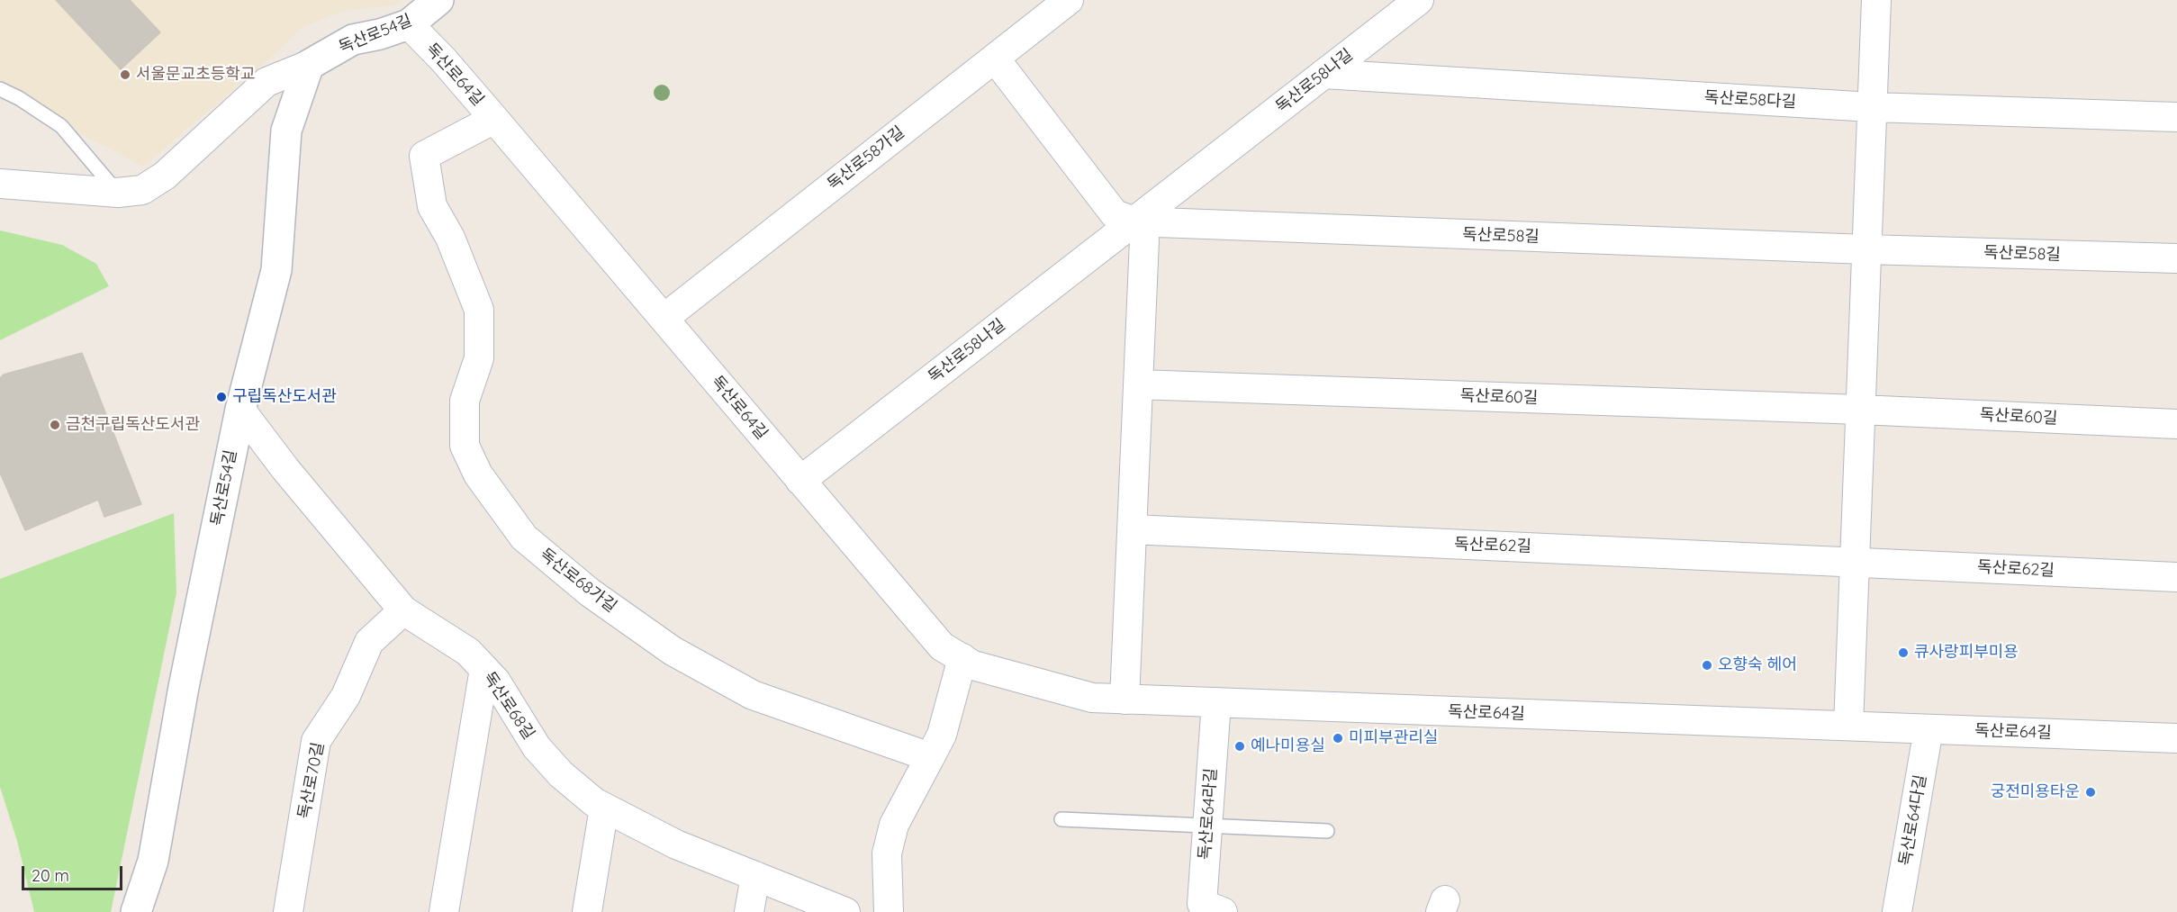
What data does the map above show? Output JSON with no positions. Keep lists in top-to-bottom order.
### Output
{
  "streets": {
    "street": [
      "독산로54길",
      "독산로64길",
      "독산로58나길",
      "독산로58다길",
      "독산로58가길",
      "독산로58길",
      "독산로60길",
      "독산로62길",
      "독산로68가길",
      "독산로68길",
      "독산로70길",
      "독산로64라길",
      "독산로64다길"
    ]
  },
  "crossings": [
    ["독산로54길", "독산로64길"],
    ["독산로54길", "독산로68길"],
    ["독산로64길", "독산로58나길"],
    ["독산로64길", "독산로58가길"],
    ["독산로64길", "독산로68가길"],
    ["독산로64길", "독산로64라길"],
    ["독산로64길", "독산로64다길"],
    ["독산로58나길", "독산로58다길"],
    ["독산로58나길", "독산로58길"],
    ["독산로68길", "독산로70길"]
  ],
  "places": [
    "서울문교초등학교",
    "구립독산도서관",
    "금천구립독산도서관",
    "큐사랑피부미용",
    "오향숙 헤어",
    "미피부관리실",
    "예나미용실",
    "궁전미용타운"
  ],
  "scale_bar": "20 m"
}
